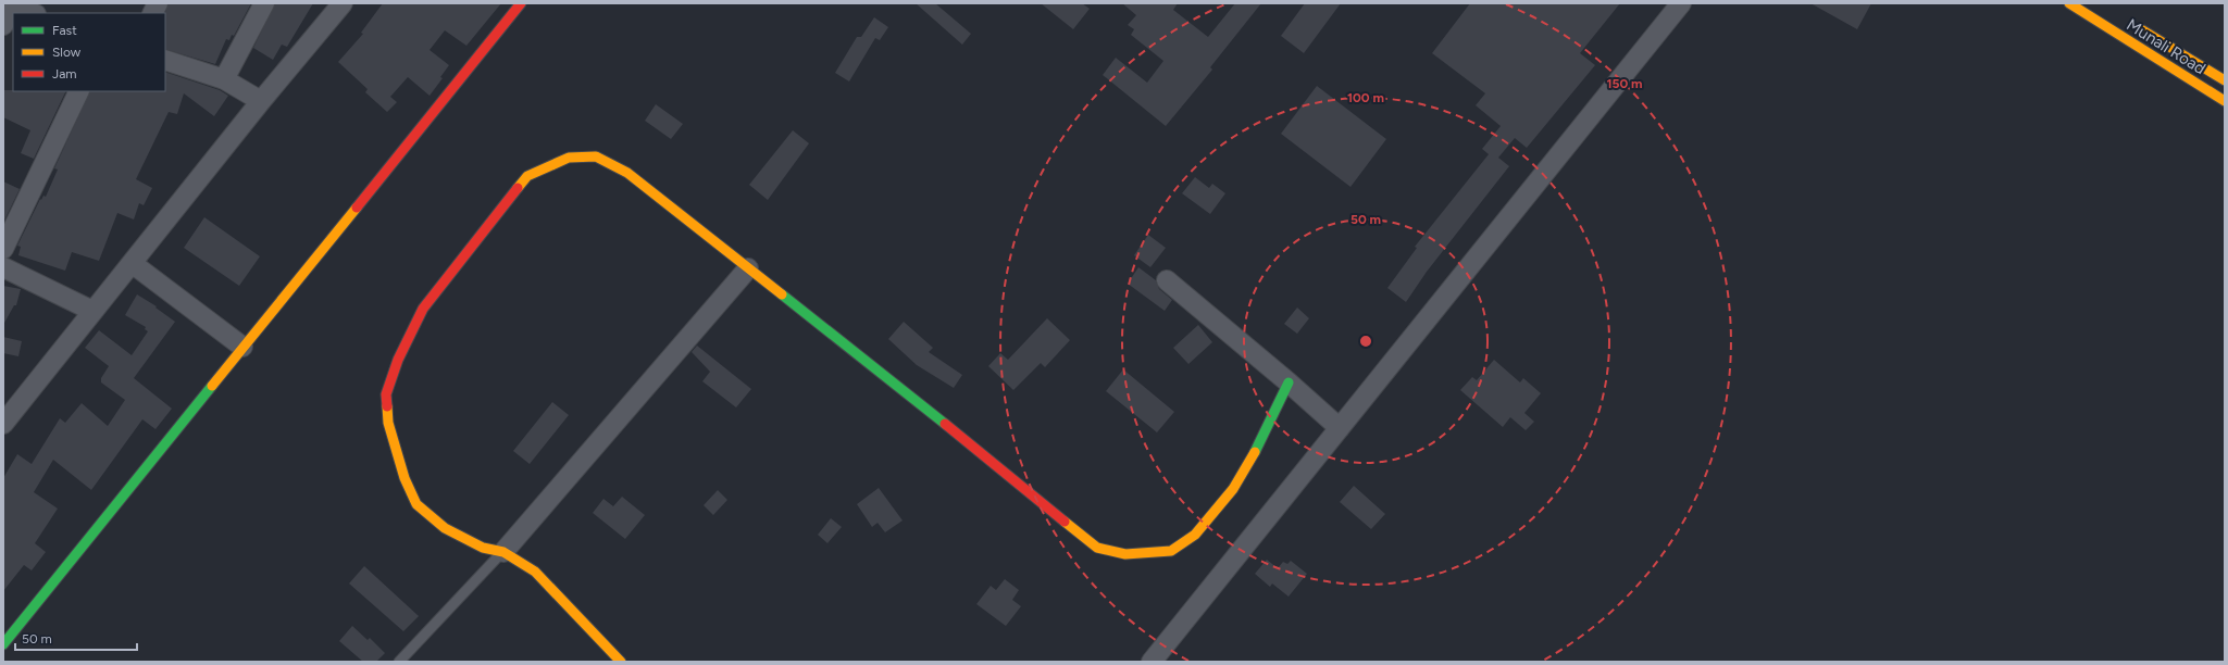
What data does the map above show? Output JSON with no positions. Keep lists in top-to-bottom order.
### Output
{
  "streets": {
    "street": ["Munali Road"]
  },
  "legend": ["Fast", "Slow", "Jam"],
  "scale_bar": "50 m",
  "rings": ["150 m", "100 m", "50 m"]
}
